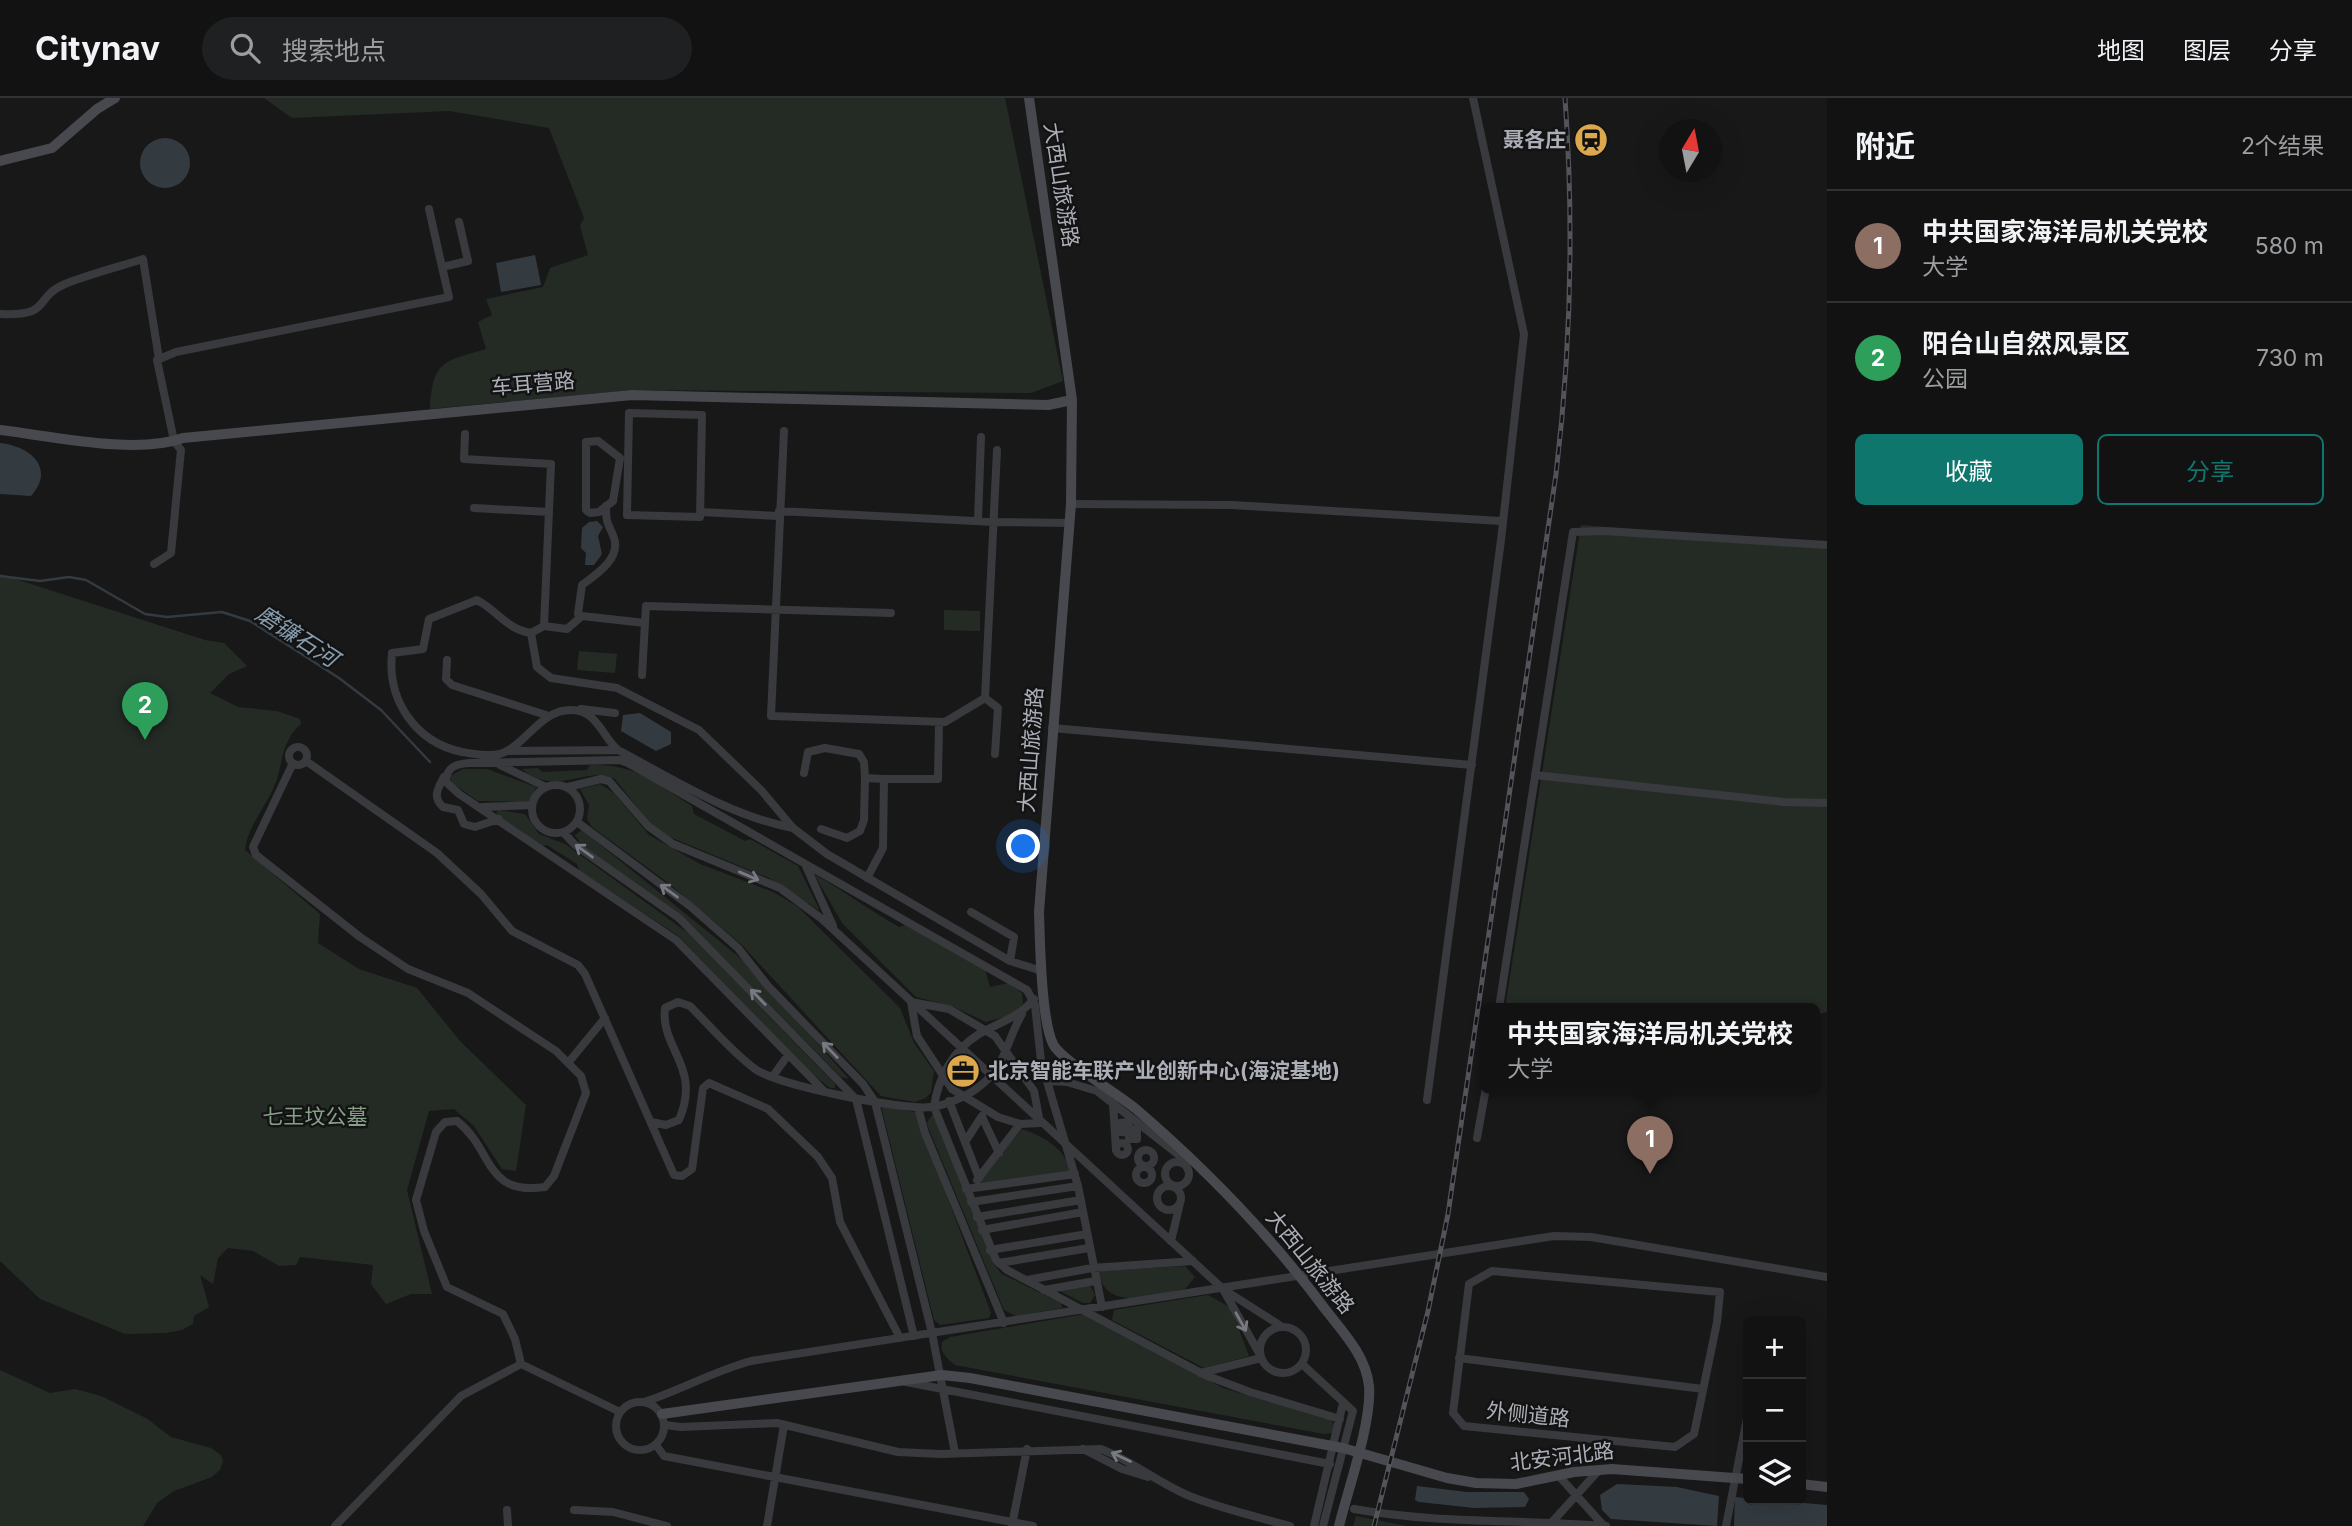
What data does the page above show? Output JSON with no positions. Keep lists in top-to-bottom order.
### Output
{
  "streets": {
    "street": [
      "大西山旅游路",
      "车耳营路",
      "外侧道路",
      "北安河北路"
    ]
  },
  "crossings": [
    ["大西山旅游路", "车耳营路"],
    ["大西山旅游路", "北安河北路"]
  ],
  "water": ["磨镰石河"],
  "parks": ["七王坟公墓"],
  "places": {
    "station": ["聂各庄"],
    "office": ["北京智能车联产业创新中心(海淀基地)"]
  },
  "north": "top",
  "page": {
    "header": "Citynav",
    "search": "搜索地点",
    "nav": ["地图", "图层", "分享"],
    "heading": ["附近", "2个结果"],
    "list": [
      {
        "mark": "1",
        "name": "中共国家海洋局机关党校",
        "note": "大学",
        "value": "580 m"
      },
      {
        "mark": "2",
        "name": "阳台山自然风景区",
        "note": "公园",
        "value": "730 m"
      }
    ],
    "buttons": ["收藏", "分享"],
    "pins": ["2", "1"],
    "popup": ["中共国家海洋局机关党校", "大学"],
    "map_buttons": ["+", "−"]
  }
}
